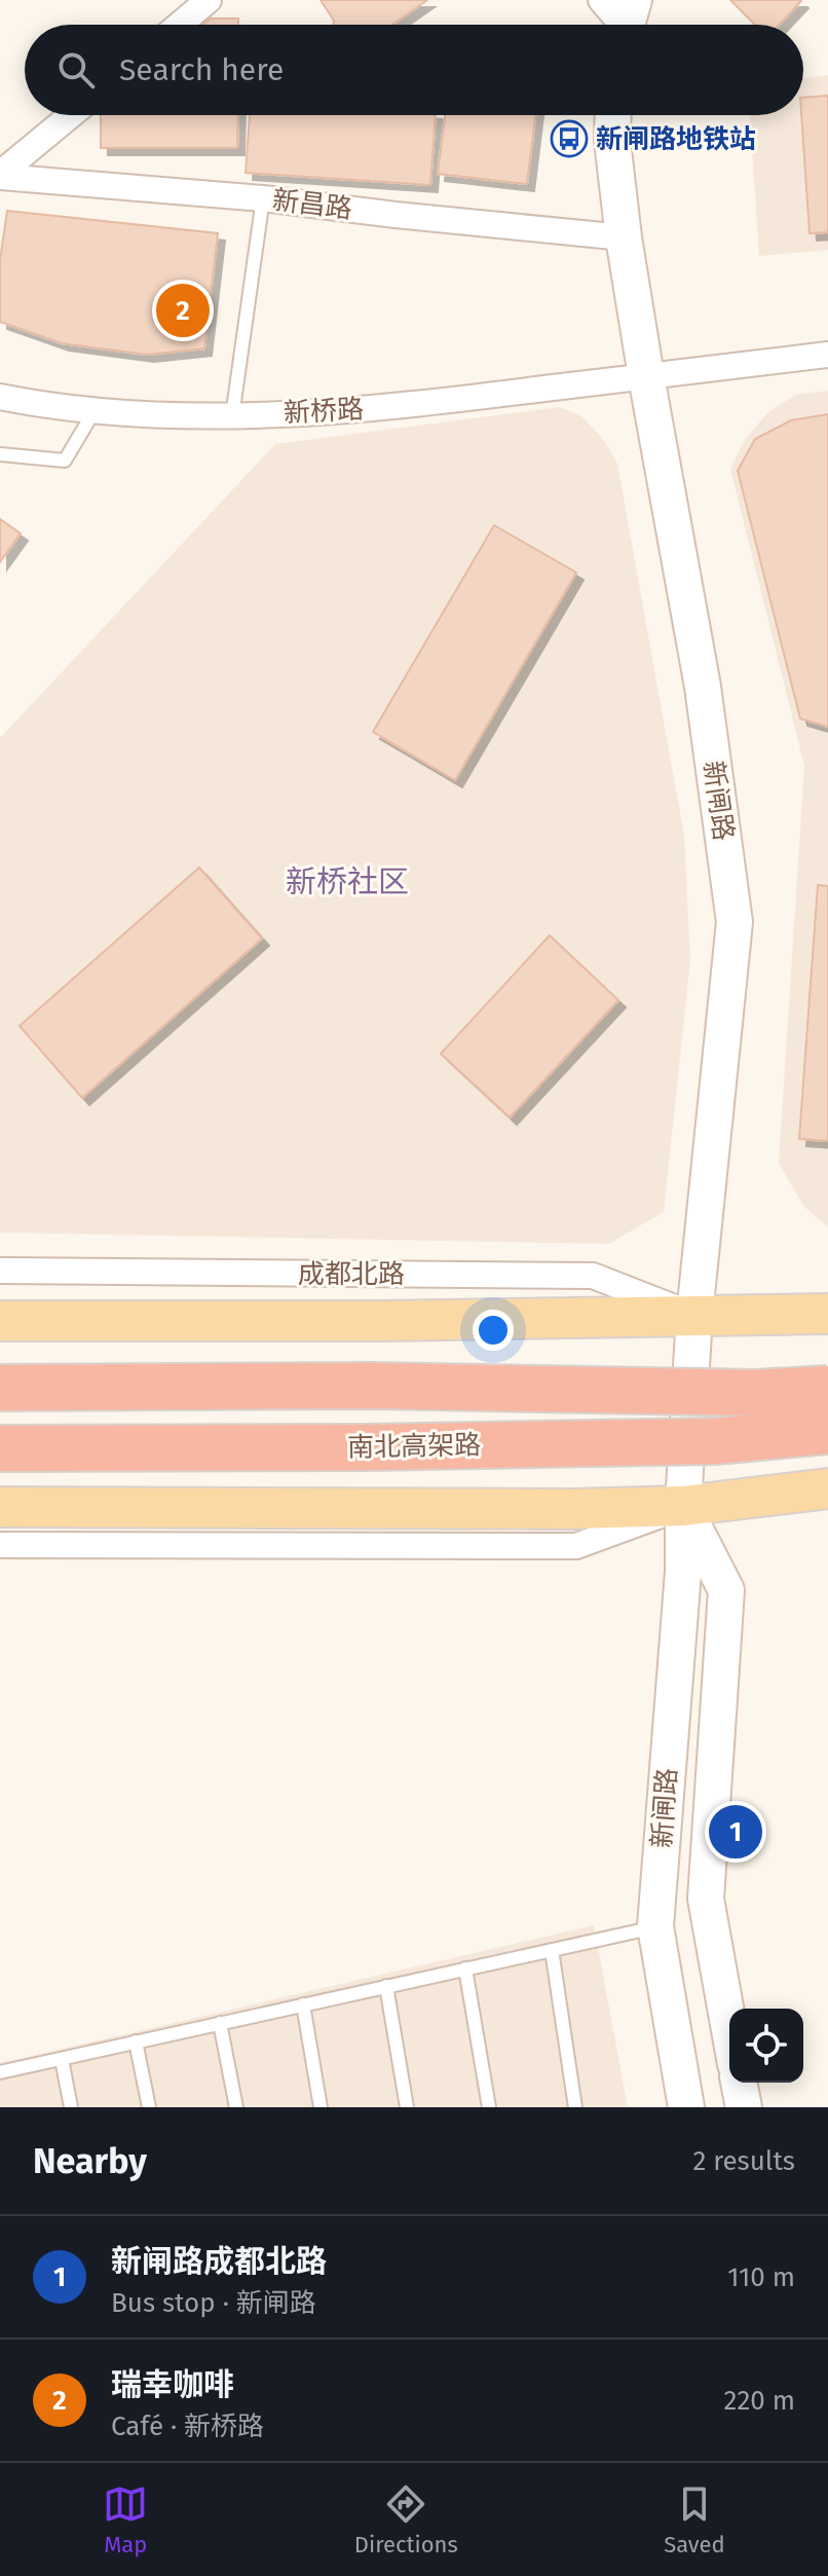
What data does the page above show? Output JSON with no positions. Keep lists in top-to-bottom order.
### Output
{
  "streets": {
    "highway": ["南北高架路"],
    "main road": ["新闸路", "成都北路"],
    "street": ["新昌路", "新桥路"]
  },
  "crossings": [
    ["新昌路", "新闸路"],
    ["新桥路", "新闸路"],
    ["新闸路", "成都北路"]
  ],
  "districts": ["新桥社区"],
  "places": {
    "bus stop": ["新闸路地铁站"]
  },
  "page": {
    "search": "Search here",
    "pins": ["2", "1"],
    "heading": ["Nearby", "2 results"],
    "list": [
      {
        "mark": "1",
        "name": "新闸路成都北路",
        "note": "Bus stop · 新闸路",
        "value": "110 m"
      },
      {
        "mark": "2",
        "name": "瑞幸咖啡",
        "note": "Café · 新桥路",
        "value": "220 m"
      }
    ],
    "nav": ["Map", "Directions", "Saved"]
  }
}
